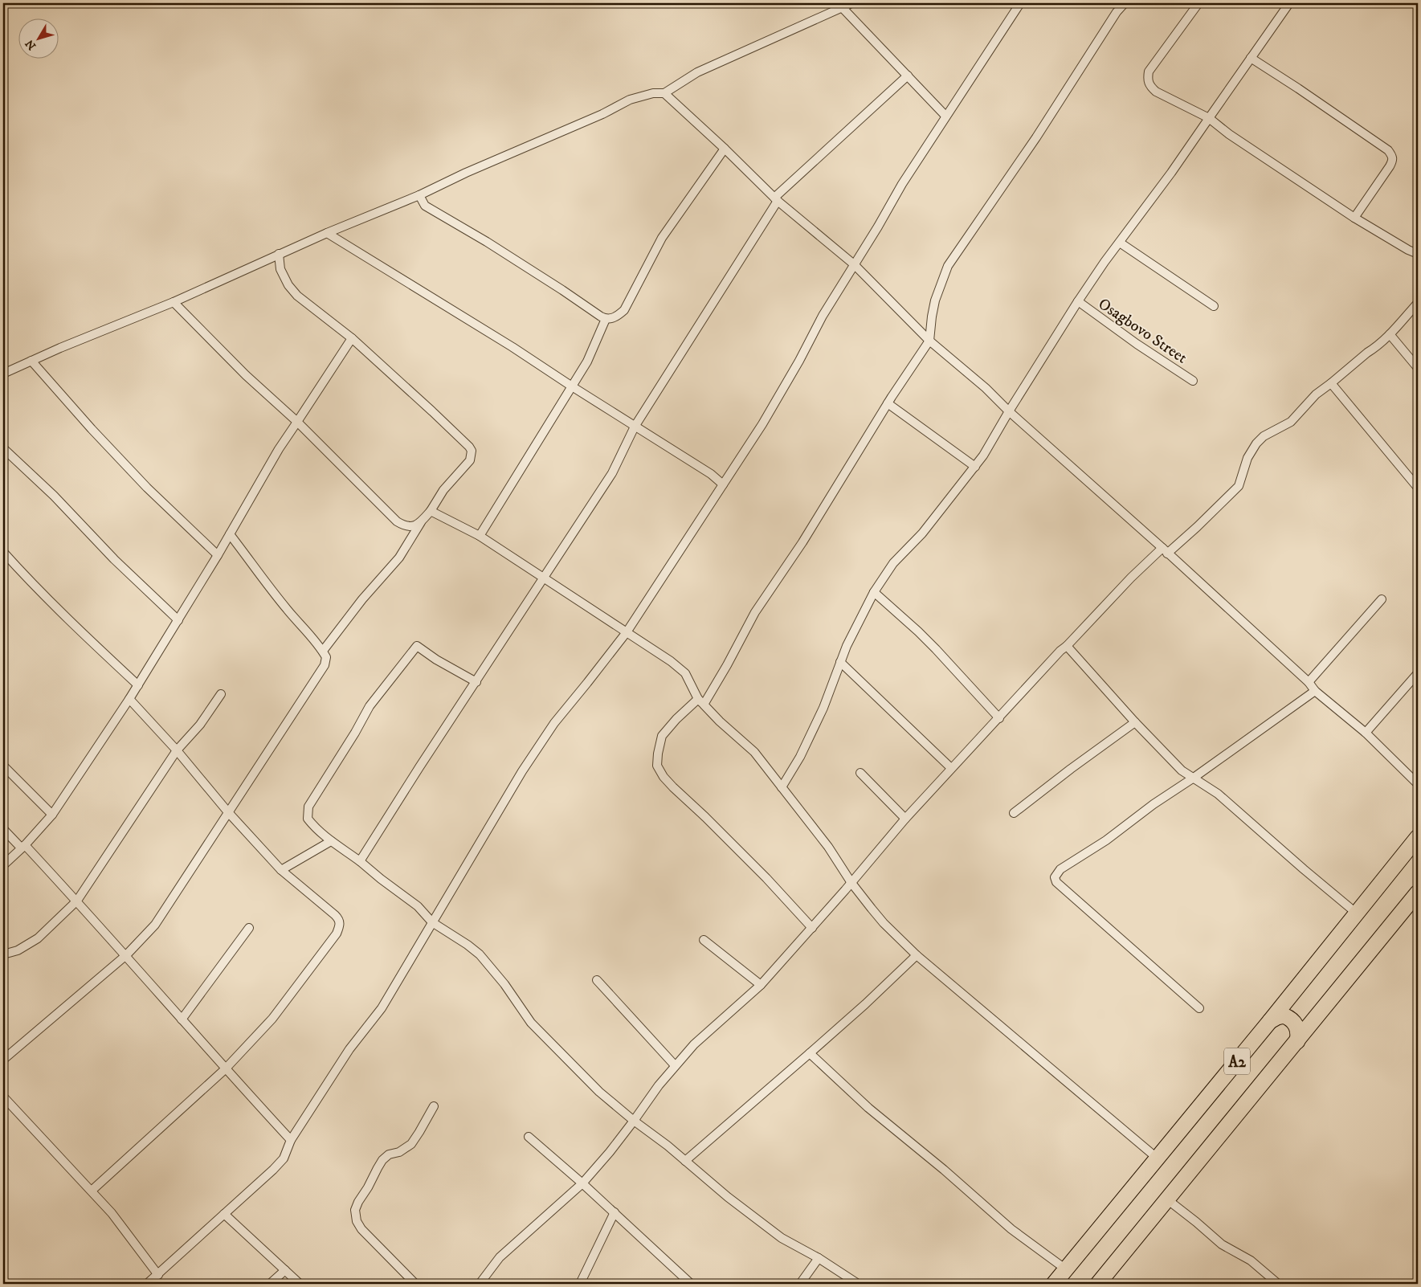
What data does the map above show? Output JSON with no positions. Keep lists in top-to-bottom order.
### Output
{
  "streets": {
    "highway": ["A2"],
    "street": ["Osagbovo Street"]
  },
  "north": "bottom left"
}
